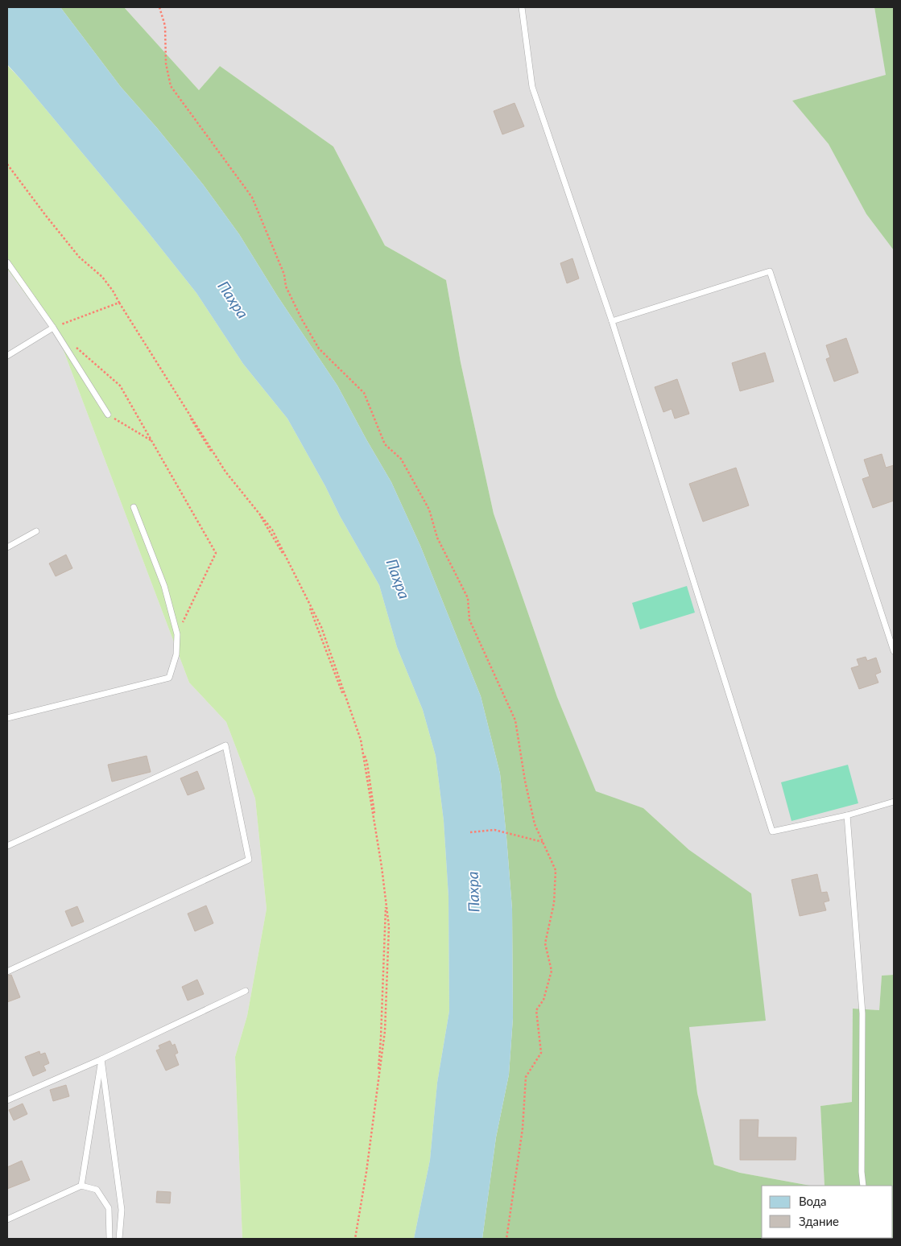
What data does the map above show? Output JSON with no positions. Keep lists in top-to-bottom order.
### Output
{
  "water": ["Пахра"],
  "legend": ["Вода", "Здание"]
}
